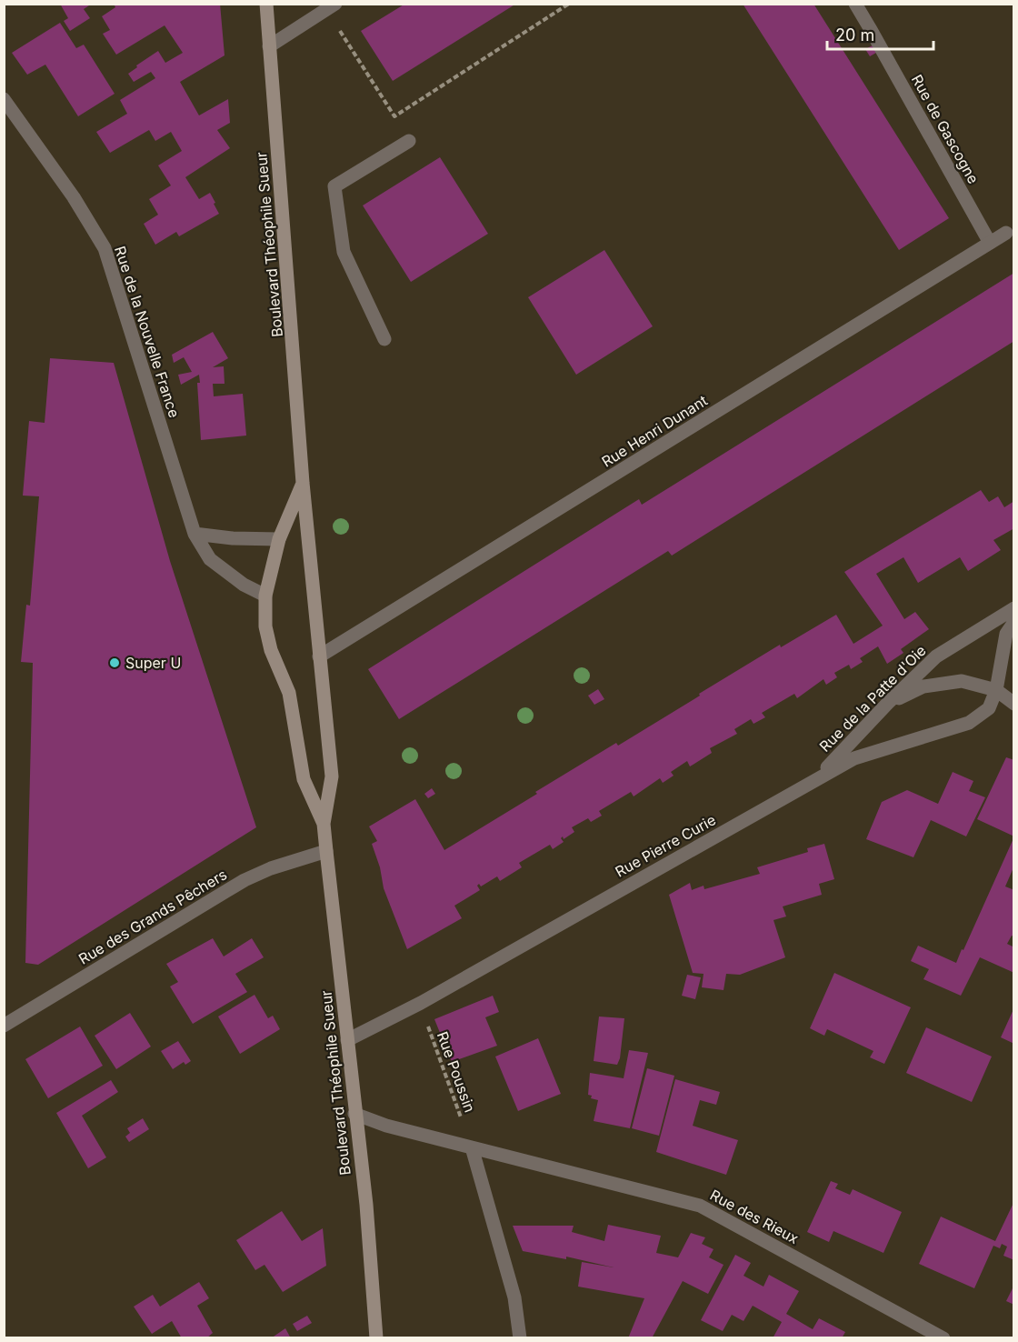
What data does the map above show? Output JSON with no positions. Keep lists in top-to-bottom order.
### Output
{
  "streets": {
    "main road": ["Boulevard Théophile Sueur"],
    "street": [
      "Rue de Gascogne",
      "Rue de la Nouvelle France",
      "Rue Henri Dunant",
      "Rue de la Patte d'Oie",
      "Rue Pierre Curie",
      "Rue des Grands Pêchers",
      "Rue des Rieux"
    ],
    "path": ["Rue Poussin"]
  },
  "crossings": [
    ["Rue de Gascogne", "Rue Henri Dunant"],
    ["Boulevard Théophile Sueur", "Rue de la Nouvelle France"],
    ["Boulevard Théophile Sueur", "Rue Henri Dunant"],
    ["Boulevard Théophile Sueur", "Rue Pierre Curie"],
    ["Boulevard Théophile Sueur", "Rue des Grands Pêchers"],
    ["Boulevard Théophile Sueur", "Rue des Rieux"],
    ["Rue de la Patte d'Oie", "Rue Pierre Curie"],
    ["Rue Pierre Curie", "Rue Poussin"],
    ["Rue Poussin", "Rue des Rieux"]
  ],
  "places": ["Super U"],
  "scale_bar": "20 m"
}
